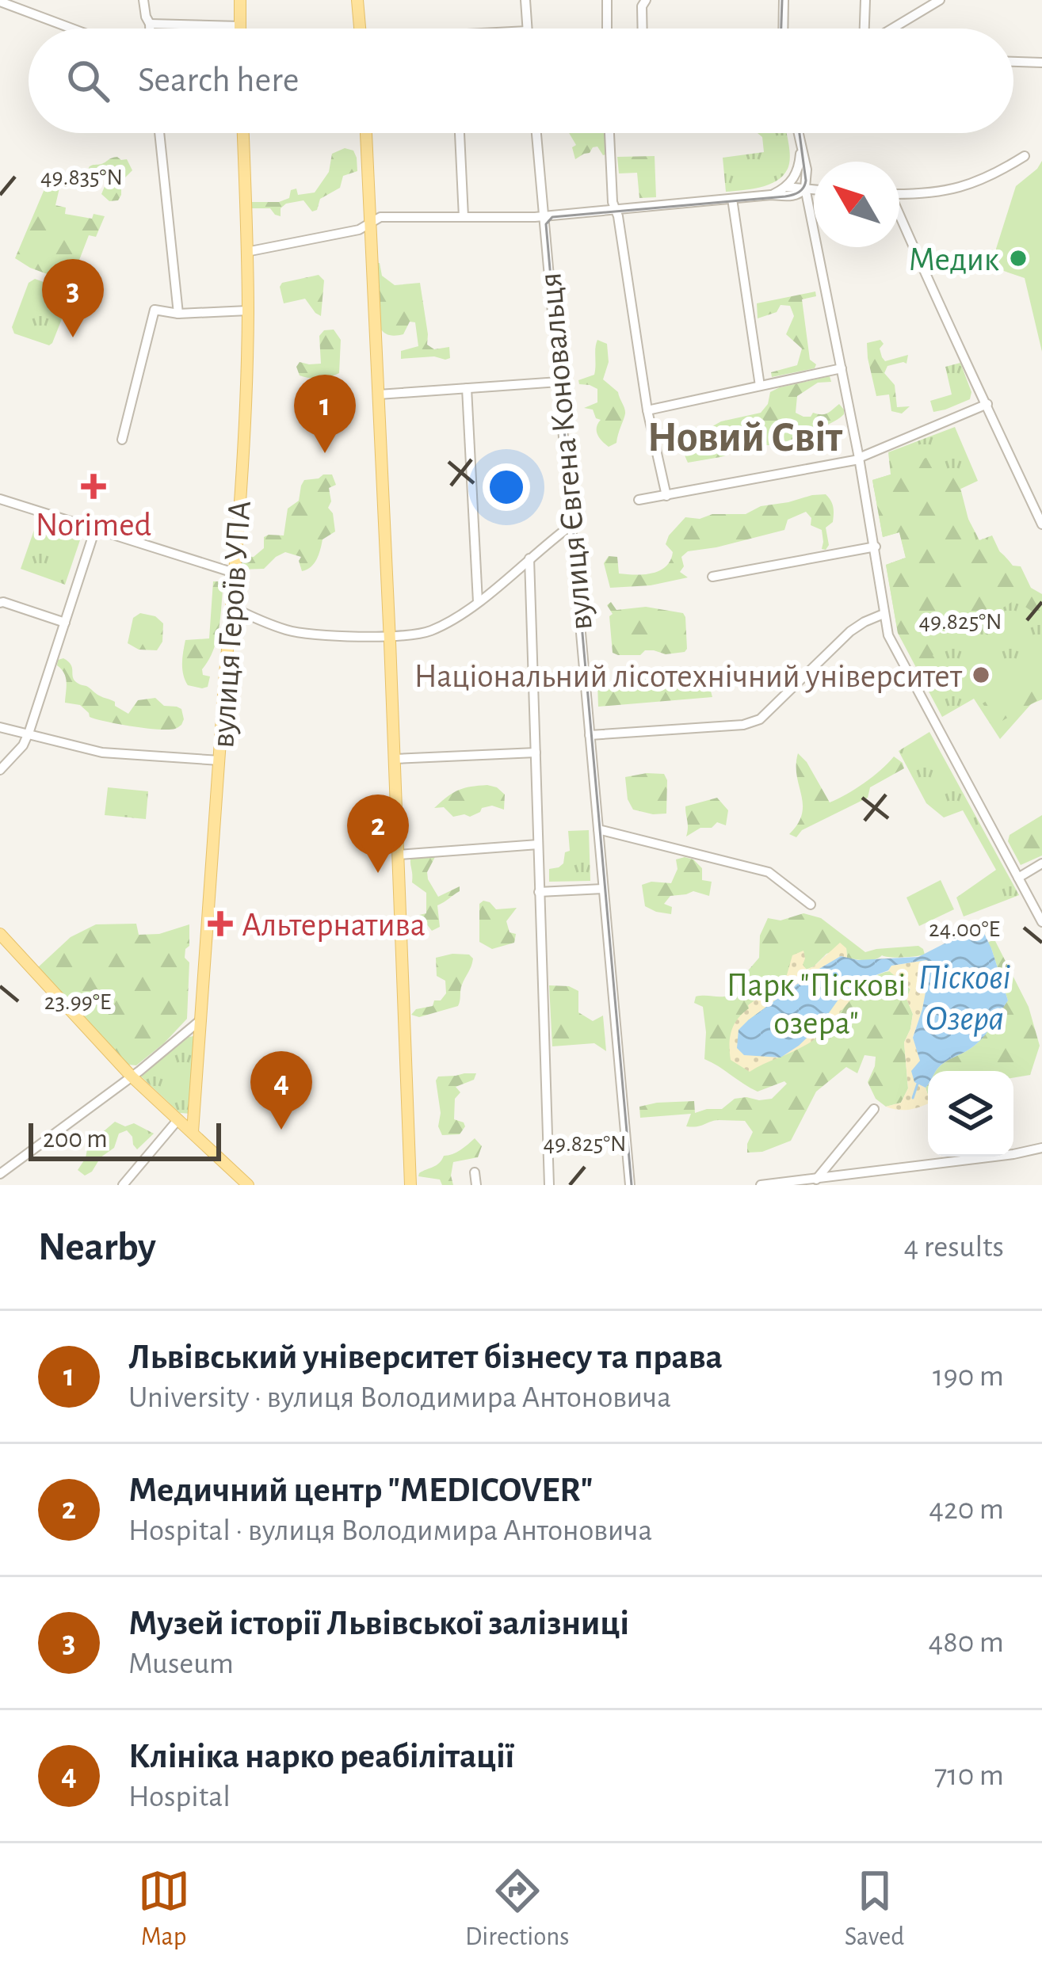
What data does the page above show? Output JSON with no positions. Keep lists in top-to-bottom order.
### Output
{
  "streets": {
    "main road": ["вулиця Героїв УПА"],
    "street": ["вулиця Євгена Коновальця"]
  },
  "districts": ["Новий Світ"],
  "water": ["Піскові Озера"],
  "parks": ["Парк \"Піскові озера\""],
  "places": {
    "other": ["Медик", "Національний лісотехнічний університет"],
    "health": ["Norimed", "Альтернатива"]
  },
  "scale_bar": "200 m",
  "north": "top left",
  "page": {
    "search": "Search here",
    "pins": [
      "3",
      "1",
      "2",
      "4"
    ],
    "scale": "200 m",
    "heading": ["Nearby", "4 results"],
    "list": [
      {
        "mark": "1",
        "name": "Львівський університет бізнесу та права",
        "note": "University · вулиця Володимира Антоновича",
        "value": "190 m"
      },
      {
        "mark": "2",
        "name": "Медичний центр \"MEDICOVER\"",
        "note": "Hospital · вулиця Володимира Антоновича",
        "value": "420 m"
      },
      {
        "mark": "3",
        "name": "Музей історії Львівської залізниці",
        "note": "Museum",
        "value": "480 m"
      },
      {
        "mark": "4",
        "name": "Клініка нарко реабілітації",
        "note": "Hospital",
        "value": "710 m"
      }
    ],
    "nav": ["Map", "Directions", "Saved"]
  },
  "coordinates": [
    "49.835°N",
    "49.825°N",
    "24.00°E",
    "23.99°E"
  ]
}
